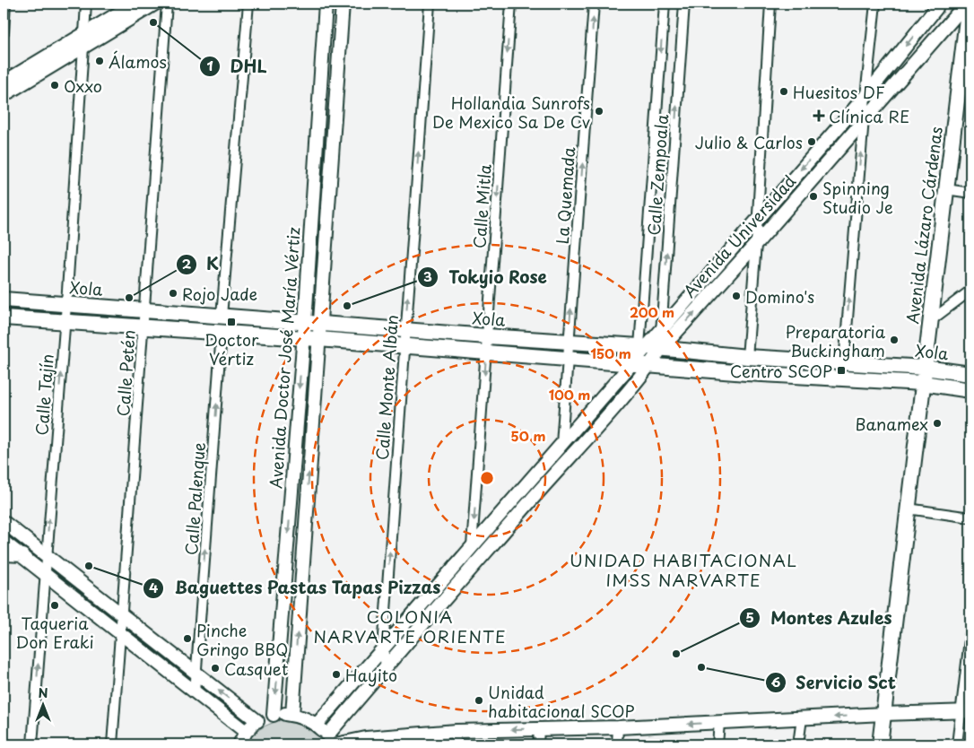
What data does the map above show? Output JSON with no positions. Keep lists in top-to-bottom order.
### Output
{
  "streets": {
    "main road": [
      "Avenida Lázaro Cárdenas",
      "Avenida Universidad",
      "Xola",
      "Avenida Doctor José María Vértiz"
    ],
    "street": [
      "Calle Zempoala",
      "La Quemada",
      "Calle Mitla",
      "Calle Petén",
      "Calle Monte Albán",
      "Calle Tajín",
      "Calle Palenque"
    ]
  },
  "crossings": [
    ["Calle Zempoala", "Avenida Universidad"],
    ["Calle Zempoala", "Xola"],
    ["La Quemada", "Avenida Universidad"],
    ["La Quemada", "Xola"],
    ["Calle Mitla", "Avenida Universidad"],
    ["Calle Mitla", "Xola"],
    ["Avenida Lázaro Cárdenas", "Avenida Universidad"],
    ["Avenida Lázaro Cárdenas", "Xola"],
    ["Avenida Universidad", "Xola"],
    ["Avenida Universidad", "Calle Monte Albán"],
    ["Xola", "Avenida Doctor José María Vértiz"],
    ["Xola", "Calle Petén"],
    ["Xola", "Calle Monte Albán"],
    ["Xola", "Calle Tajín"],
    ["Xola", "Calle Palenque"]
  ],
  "one_way": [
    "La Quemada",
    "Calle Mitla",
    "Calle Monte Albán",
    "Calle Tajín",
    "Calle Palenque"
  ],
  "districts": ["UNIDAD HABITACIONAL IMSS NARVARTE", "COLONIA NARVARTE ORIENTE"],
  "places": {
    "other": [
      "DHL",
      "Álamos",
      "Oxxo",
      "Huesitos DF",
      "Hollandia Sunrofs De Mexico Sa De Cv",
      "Julio & Carlos",
      "Spinning Studio Je",
      "Rojo Jade",
      "Domino's",
      "K",
      "Tokyio Rose",
      "Preparatoria Buckingham",
      "Banamex",
      "Baguettes Pastas Tapas Pizzas",
      "Taqueria Don Eraki",
      "Pinche Gringo BBQ",
      "Montes Azules",
      "Servicio Sct",
      "Casquet",
      "Hayito",
      "Unidad habitacional SCOP"
    ],
    "health": ["Clínica RE"],
    "transit": ["Doctor Vértiz", "Centro SCOP"]
  },
  "north": "top",
  "rings": [
    "200 m",
    "150 m",
    "100 m",
    "50 m"
  ]
}
